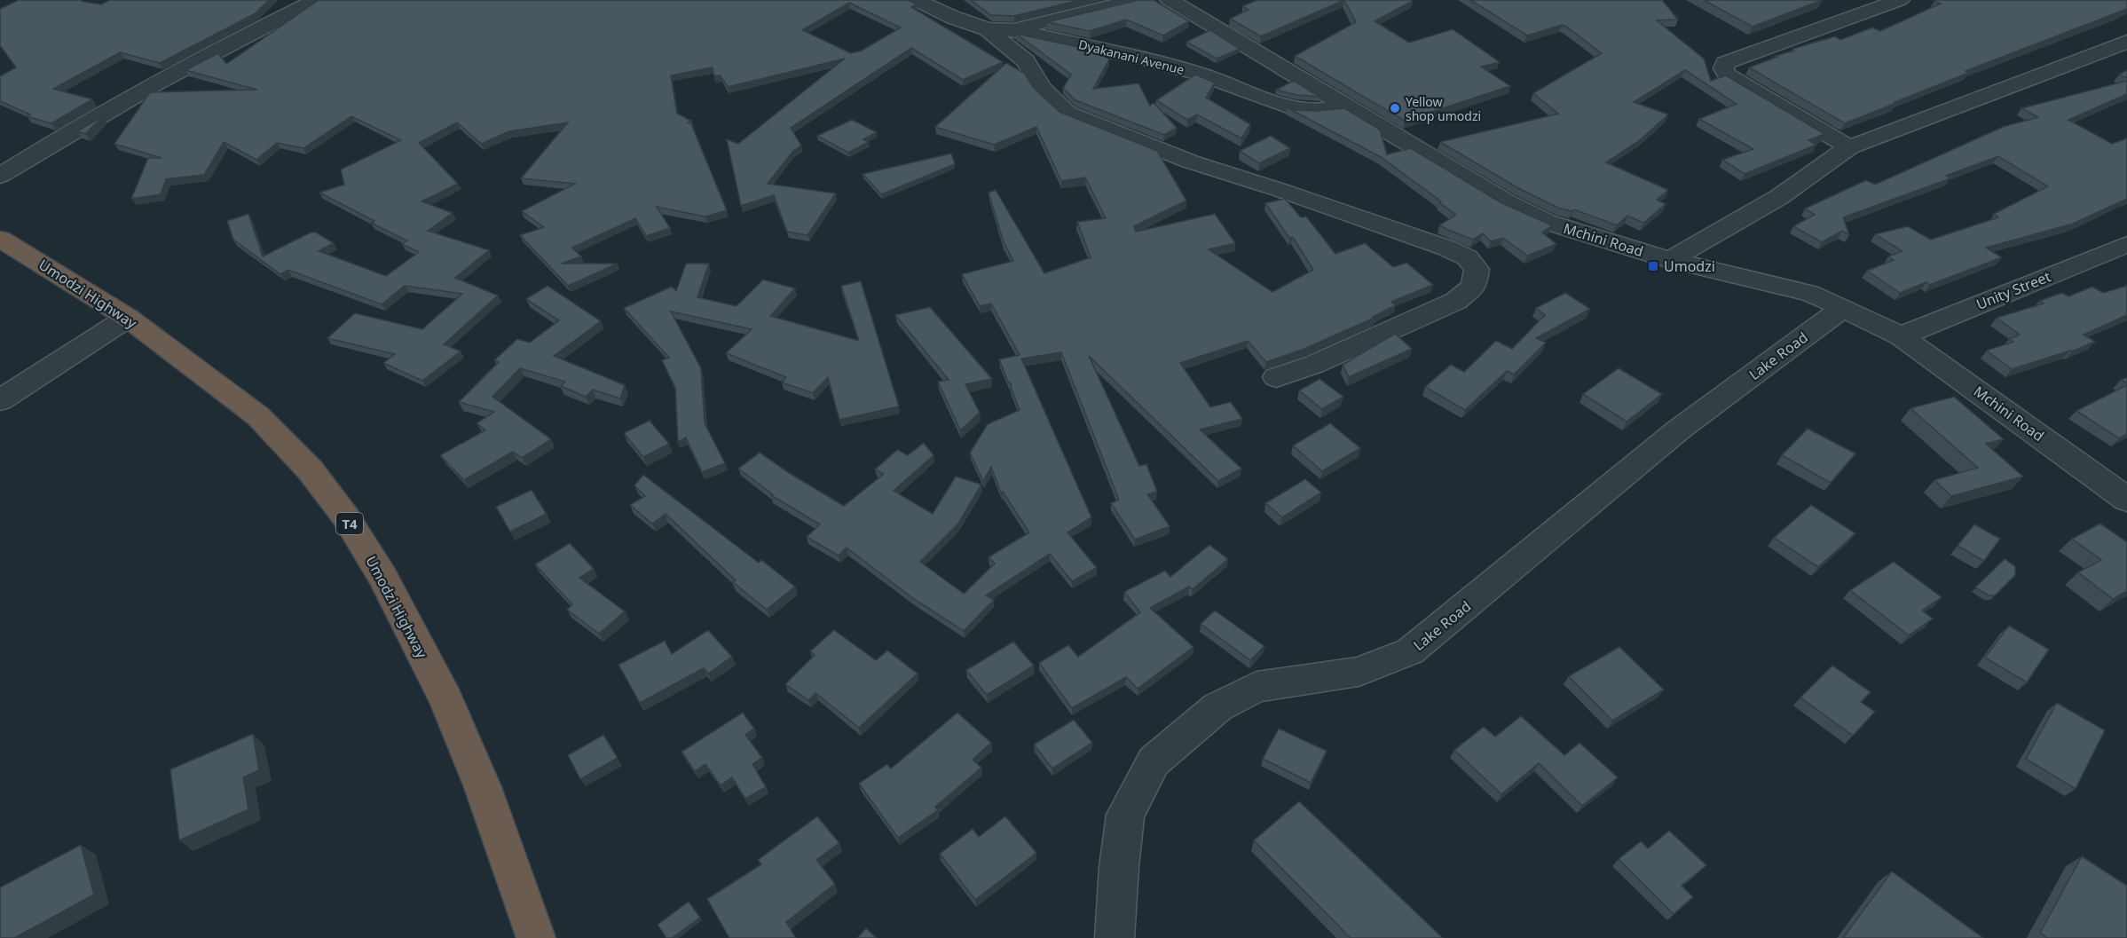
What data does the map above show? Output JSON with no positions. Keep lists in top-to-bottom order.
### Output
{
  "streets": {
    "highway": ["Umodzi Highway", "T4"],
    "street": [
      "Dyakanani Avenue",
      "Mchini Road",
      "Unity Street",
      "Lake Road"
    ]
  },
  "crossings": [
    ["Dyakanani Avenue", "Mchini Road"],
    ["Mchini Road", "Unity Street"],
    ["Mchini Road", "Lake Road"]
  ],
  "places": {
    "other": ["Yellow shop umodzi"],
    "transit": ["Umodzi"]
  }
}
